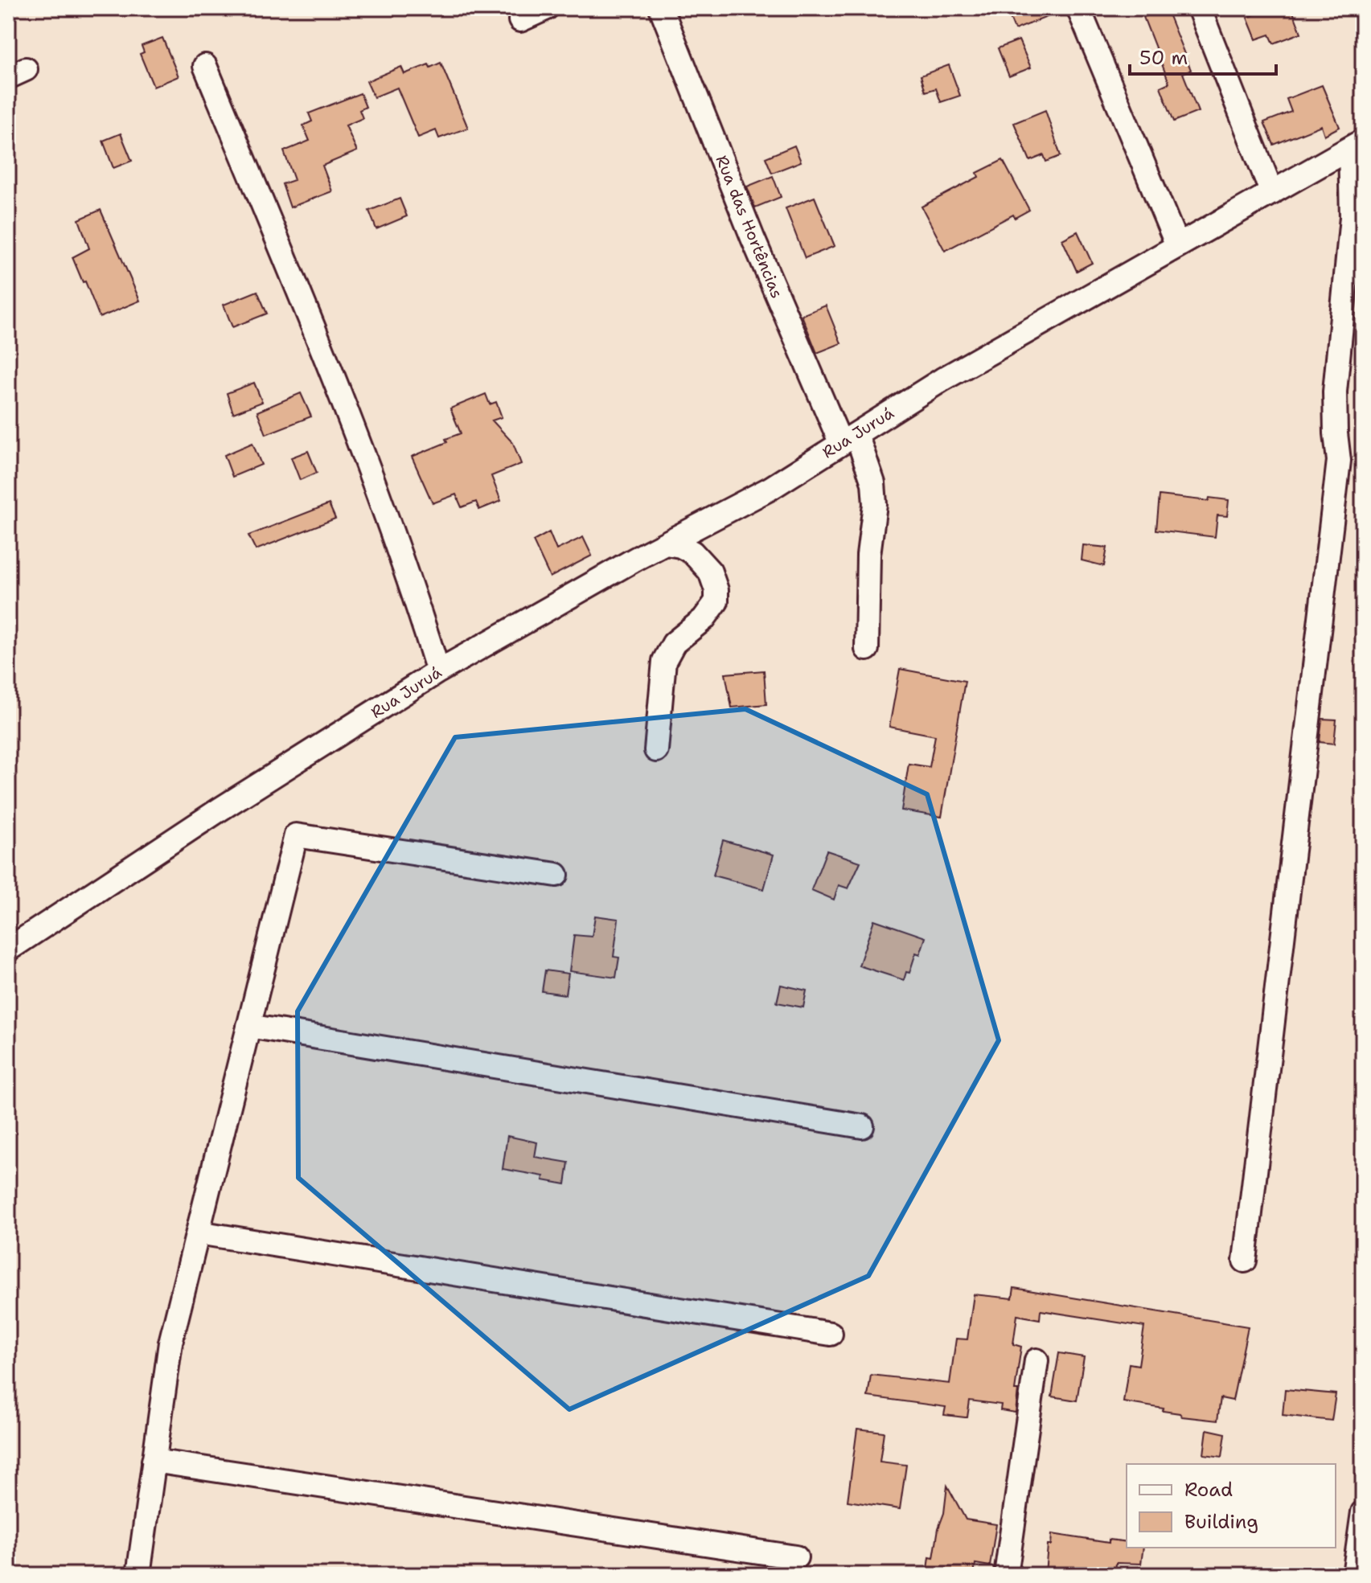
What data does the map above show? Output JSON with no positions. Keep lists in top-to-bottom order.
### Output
{
  "streets": {
    "street": ["Rua das Hortências", "Rua Juruá"]
  },
  "crossings": [
    ["Rua das Hortências", "Rua Juruá"]
  ],
  "legend": ["Road", "Building"],
  "scale_bar": "50 m"
}
